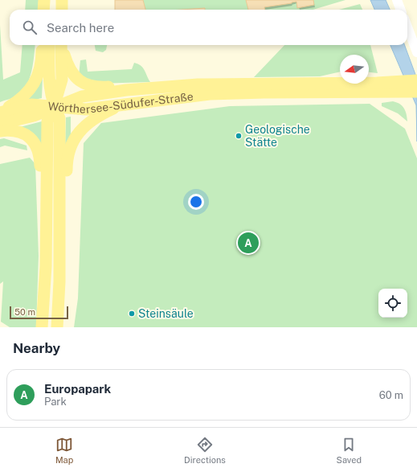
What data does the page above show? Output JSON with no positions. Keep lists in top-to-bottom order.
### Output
{
  "streets": {
    "main road": ["Wörthersee-Südufer-Straße"]
  },
  "places": ["Geologische Stätte", "Steinsäule"],
  "scale_bar": "50 m",
  "north": "left",
  "page": {
    "search": "Search here",
    "pins": "A",
    "scale": "50 m",
    "heading": "Nearby",
    "list": [
      {
        "mark": "A",
        "name": "Europapark",
        "note": "Park",
        "value": "60 m"
      }
    ],
    "nav": ["Map", "Directions", "Saved"]
  }
}
